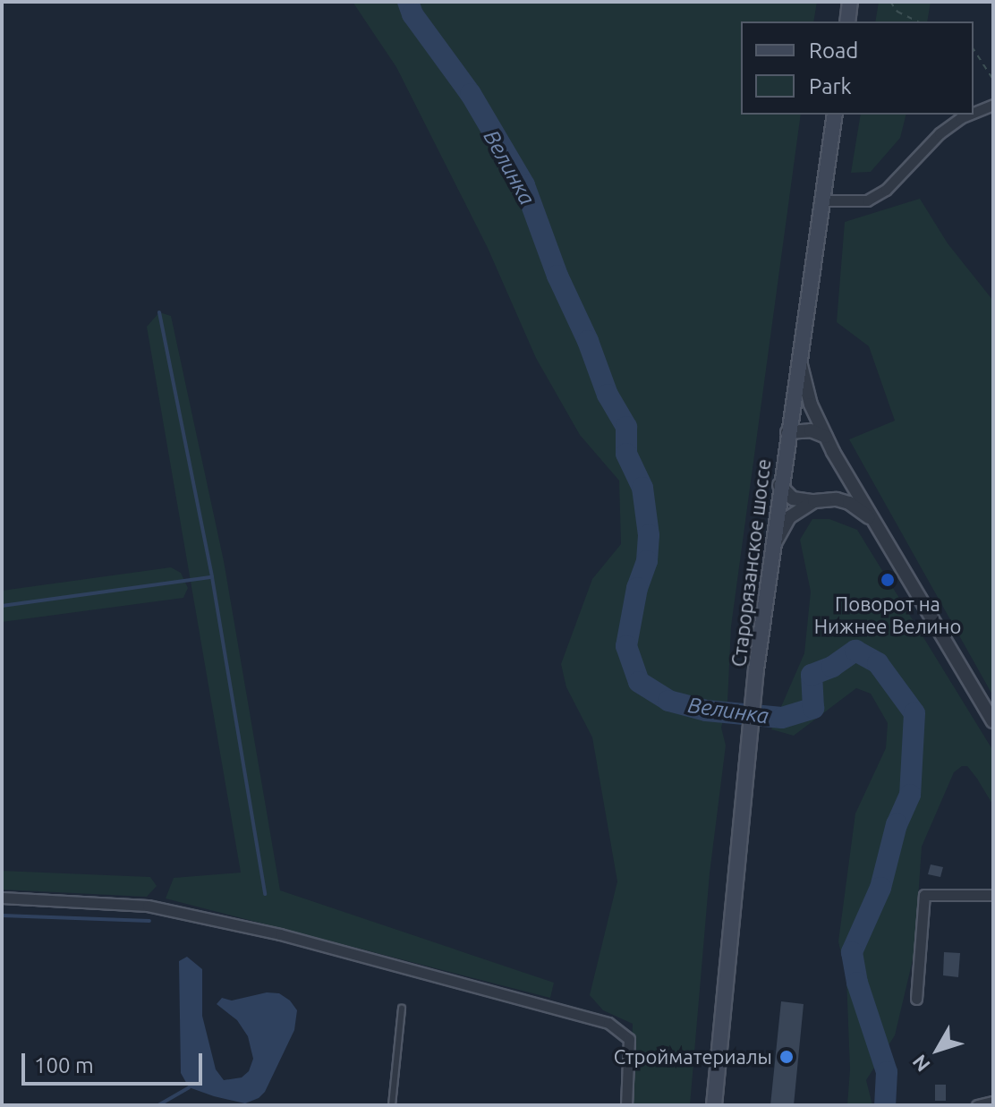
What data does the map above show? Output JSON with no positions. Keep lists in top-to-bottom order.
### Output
{
  "streets": {
    "main road": ["Старорязанское шоссе"]
  },
  "water": ["Велинка"],
  "places": ["Поворот на Нижнее Велино", "Стройматериалы"],
  "legend": ["Road", "Park"],
  "scale_bar": "100 m",
  "north": "bottom left"
}
